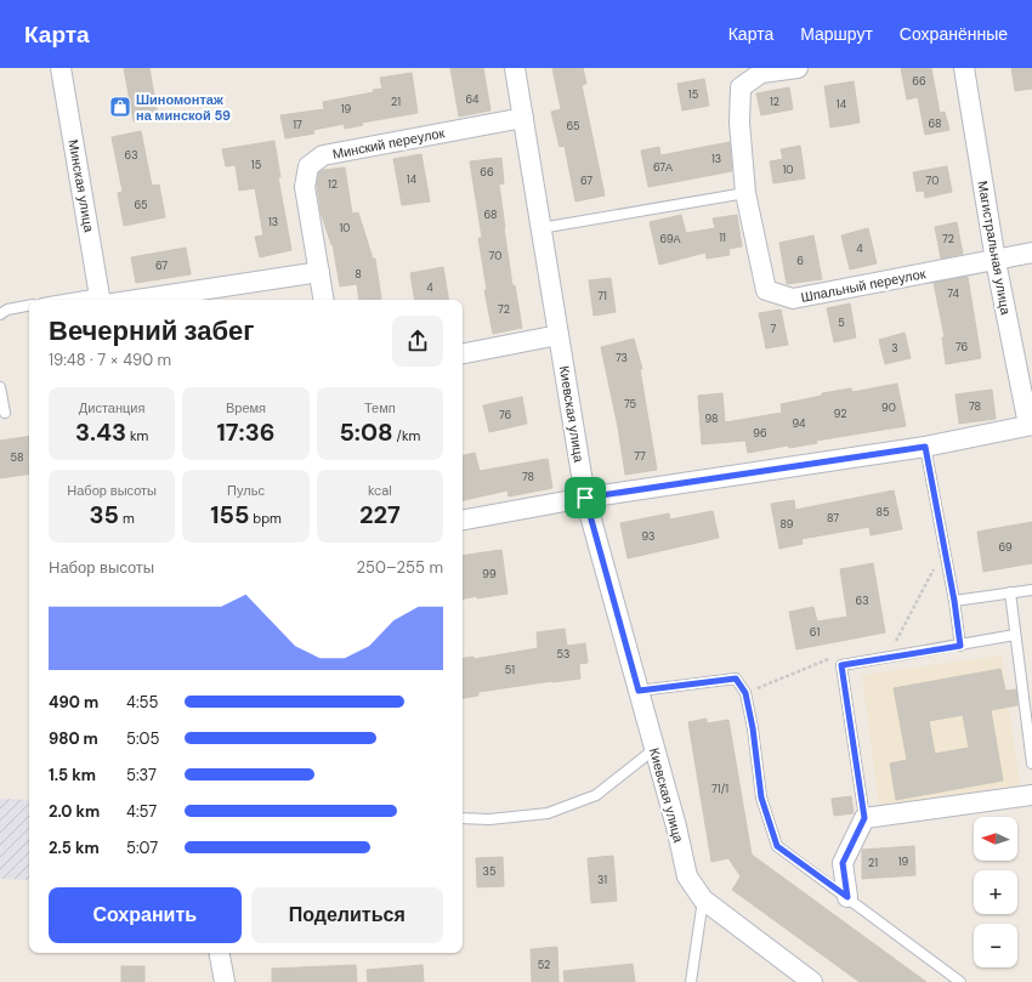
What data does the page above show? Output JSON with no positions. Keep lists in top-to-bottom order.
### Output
{
  "streets": {
    "street": [
      "Минский переулок",
      "Минская улица",
      "Магистральная улица",
      "Шпальный переулок",
      "Киевская улица"
    ]
  },
  "crossings": [
    ["Минский переулок", "Киевская улица"],
    ["Магистральная улица", "Шпальный переулок"]
  ],
  "places": {
    "shop": ["Шиномонтаж на минской 59"]
  },
  "house_numbers": [
    "66",
    "15",
    "64",
    "21",
    "12",
    "14",
    "19",
    "68",
    "17",
    "65",
    "63",
    "13",
    "15",
    "67А",
    "10",
    "66",
    "14",
    "67",
    "70",
    "12",
    "65",
    "68",
    "13",
    "10",
    "11",
    "69А",
    "72",
    "4",
    "70",
    "6",
    "67",
    "8",
    "4",
    "74",
    "71",
    "72",
    "5",
    "7",
    "76",
    "3",
    "73",
    "75",
    "78",
    "90",
    "92",
    "76",
    "98",
    "94",
    "96",
    "77",
    "58",
    "78",
    "85",
    "87",
    "89",
    "93",
    "69",
    "99",
    "63",
    "61",
    "53",
    "51",
    "71/1",
    "19",
    "21",
    "35",
    "31",
    "52"
  ],
  "north": "left",
  "page": {
    "header": "Карта",
    "nav": ["Карта", "Маршрут", "Сохранённые"],
    "heading": ["Вечерний забег", "19:48 · 7 × 490 m"],
    "stats": [
      ["Дистанция", "3.43 km"],
      ["Время", "17:36"],
      ["Темп", "5:08 /km"],
      ["Набор высоты", "35 m"],
      ["Пульс", "155 bpm"],
      ["kcal", "227"]
    ],
    "chart": ["Набор высоты", "250–255 m"],
    "list": [
      {
        "name": "490 m",
        "note": "4:55"
      },
      {
        "name": "980 m",
        "note": "5:05"
      },
      {
        "name": "1.5 km",
        "note": "5:37"
      },
      {
        "name": "2.0 km",
        "note": "4:57"
      },
      {
        "name": "2.5 km",
        "note": "5:07"
      }
    ],
    "map_buttons": ["+", "−"],
    "buttons": ["Сохранить", "Поделиться"]
  }
}
